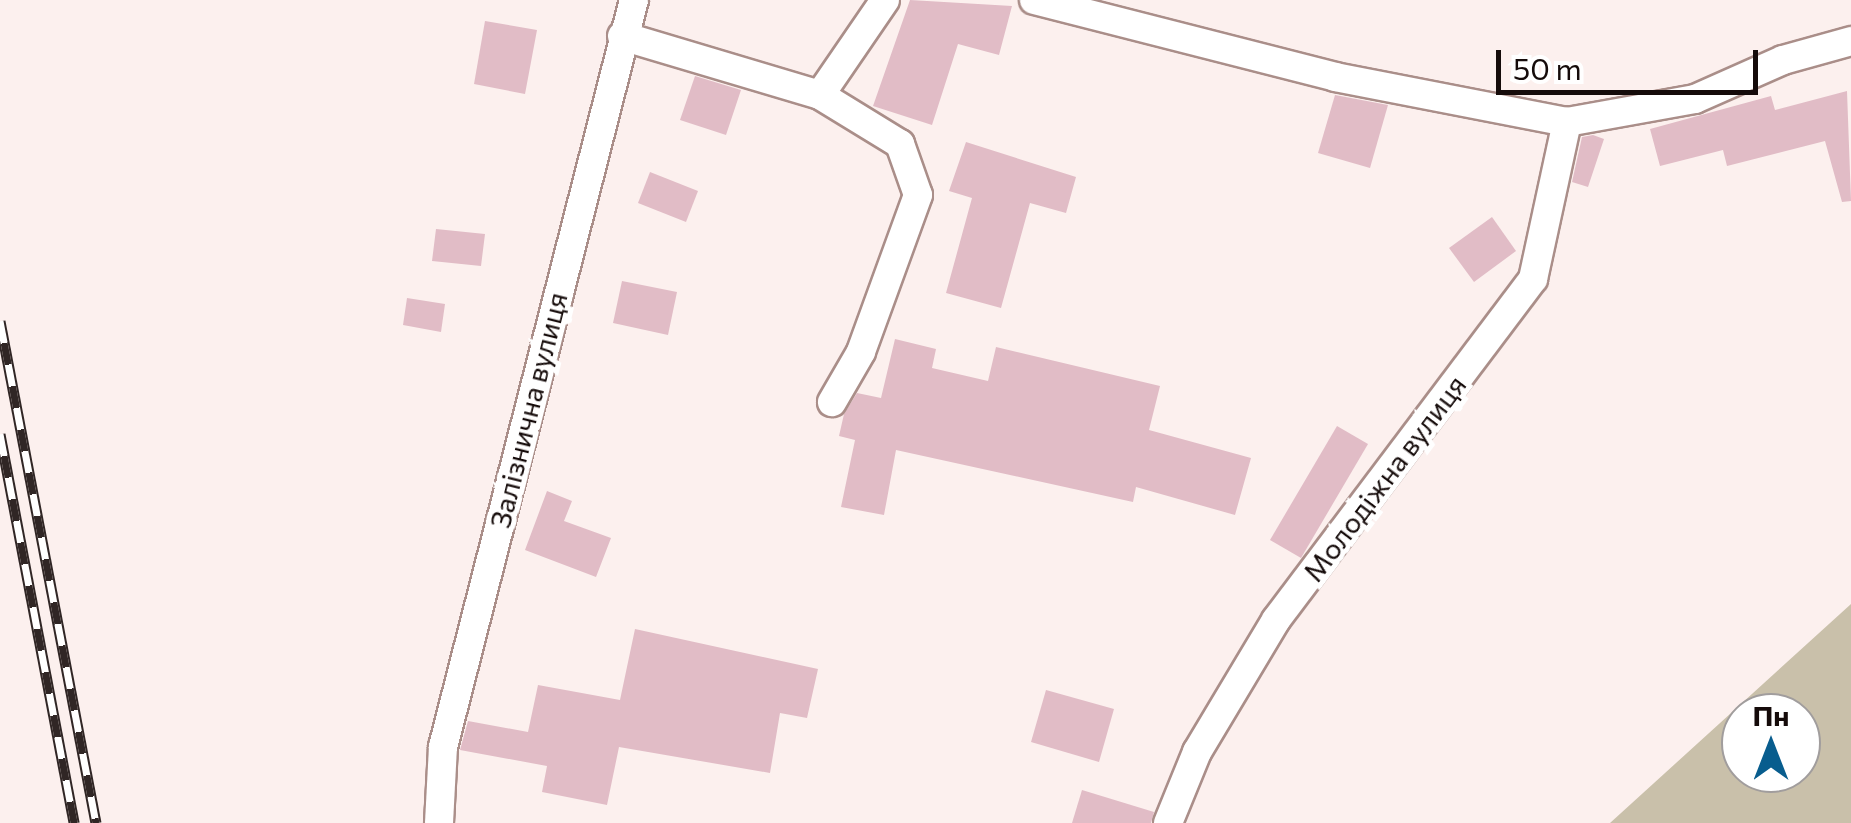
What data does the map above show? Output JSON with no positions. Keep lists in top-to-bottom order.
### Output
{
  "streets": {
    "street": ["Залізнична вулиця", "Молодіжна вулиця"]
  },
  "scale_bar": "50 m",
  "north": "top"
}
